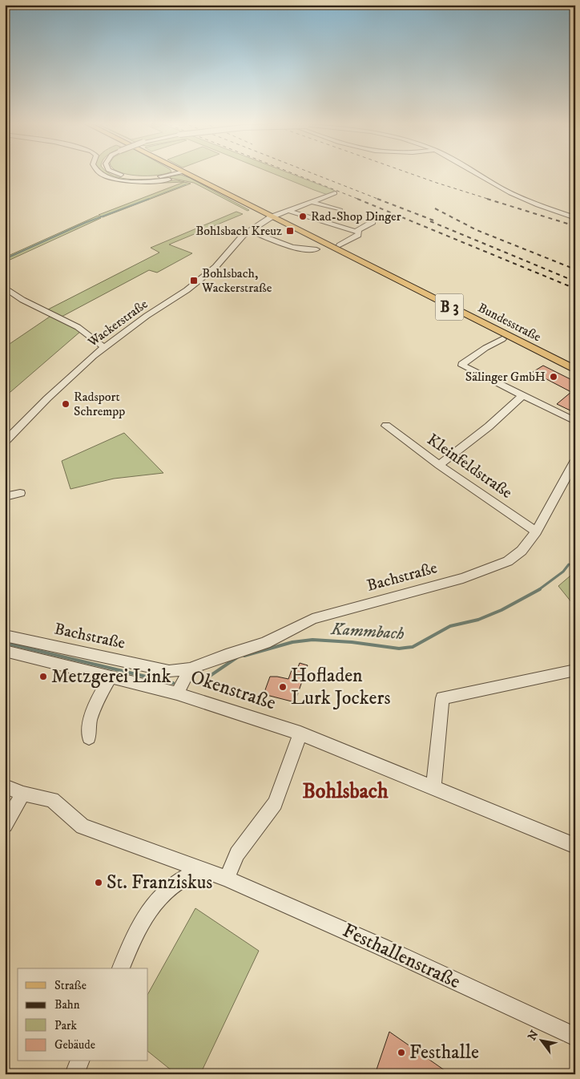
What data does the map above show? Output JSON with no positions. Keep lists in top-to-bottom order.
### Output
{
  "streets": {
    "main road": ["B 3", "Bundesstraße"],
    "street": [
      "Wackerstraße",
      "Kleinfeldstraße",
      "Bachstraße",
      "Okenstraße",
      "Festhallenstraße"
    ]
  },
  "crossings": [
    ["B 3", "Bundesstraße"],
    ["B 3", "Wackerstraße"],
    ["Kleinfeldstraße", "Bachstraße"]
  ],
  "districts": ["Bohlsbach"],
  "water": ["Kammbach"],
  "places": {
    "other": [
      "Rad-Shop Dinger",
      "Sälinger GmbH",
      "Radsport Schrempp",
      "Metzgerei Link",
      "Hofladen Lurk Jockers",
      "St. Franziskus",
      "Festhalle"
    ],
    "transit": ["Bohlsbach Kreuz", "Bohlsbach, Wackerstraße"]
  },
  "legend": [
    "Straße",
    "Bahn",
    "Park",
    "Gebäude"
  ],
  "north": "top left"
}
